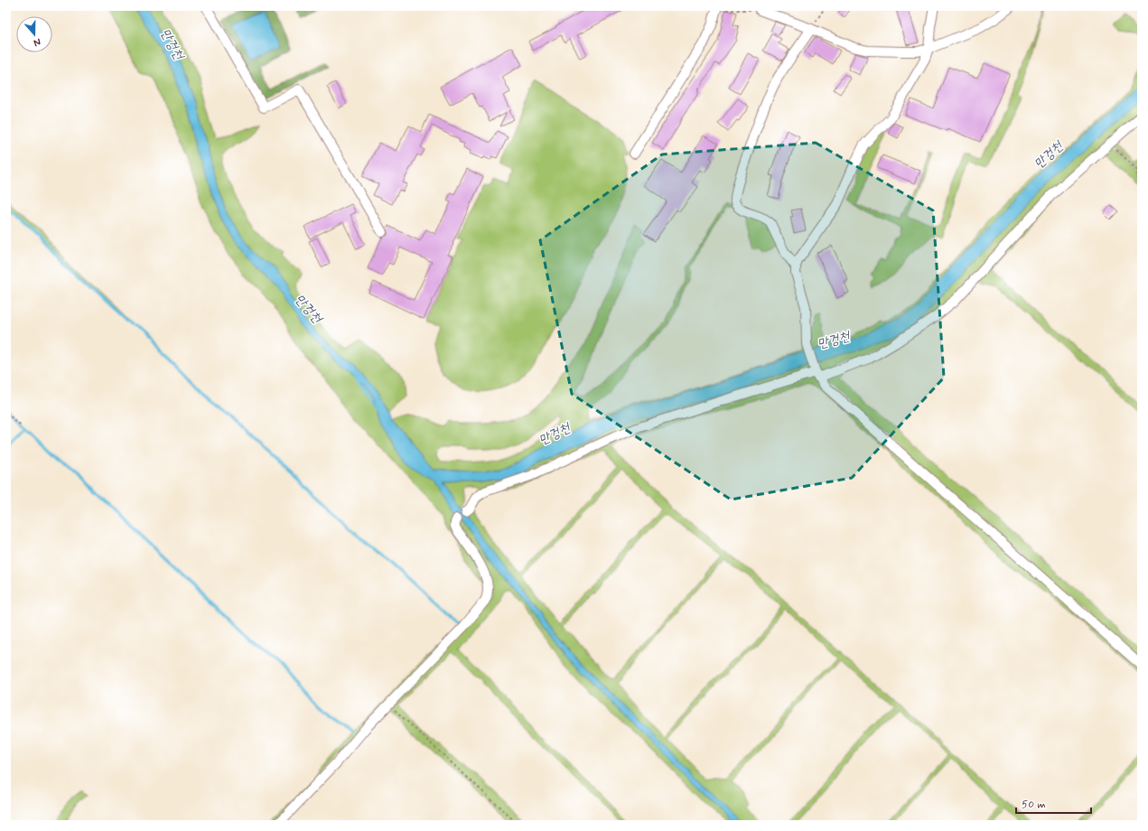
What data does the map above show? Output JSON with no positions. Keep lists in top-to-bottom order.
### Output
{
  "water": ["만겅천"],
  "scale_bar": "50 m",
  "north": "bottom"
}
